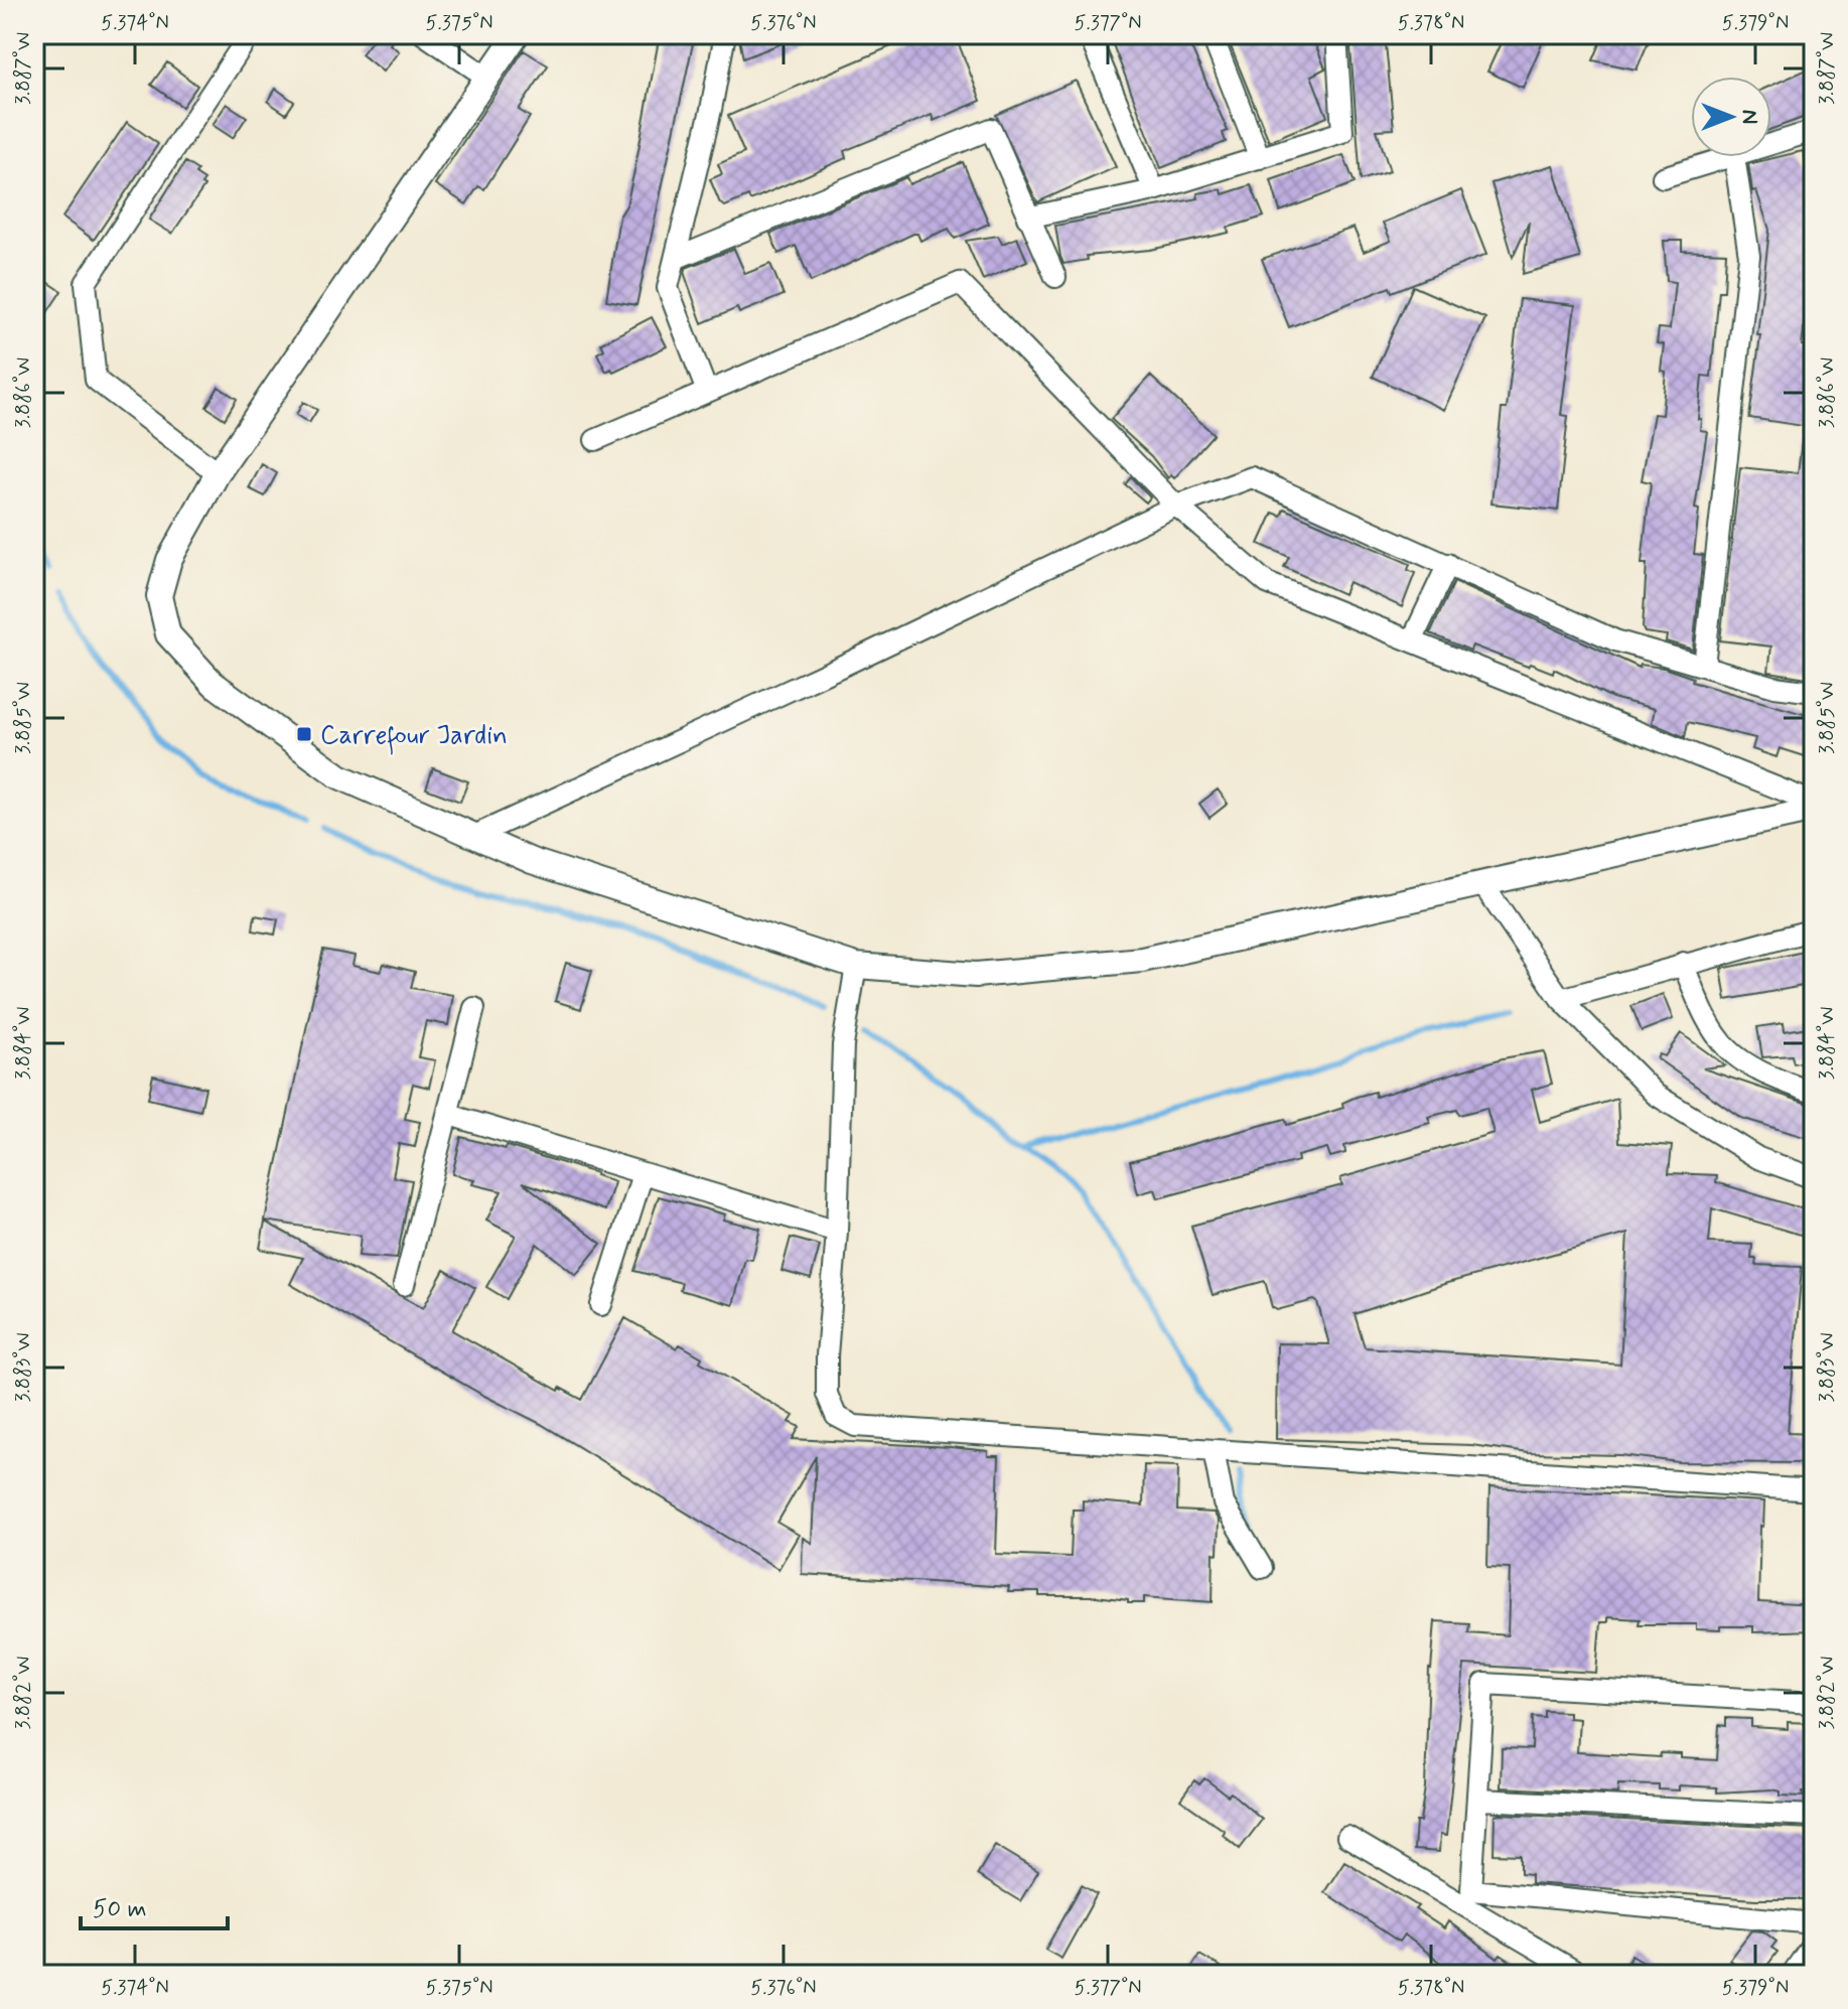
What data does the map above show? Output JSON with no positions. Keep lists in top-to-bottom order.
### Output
{
  "places": {
    "transit": ["Carrefour Jardin"]
  },
  "scale_bar": "50 m",
  "north": "right",
  "coordinates": [
    "5.374°N",
    "5.375°N",
    "5.376°N",
    "5.377°N",
    "5.378°N",
    "5.379°N",
    "3.887°W",
    "3.886°W",
    "3.885°W",
    "3.884°W",
    "3.883°W",
    "3.882°W"
  ]
}
